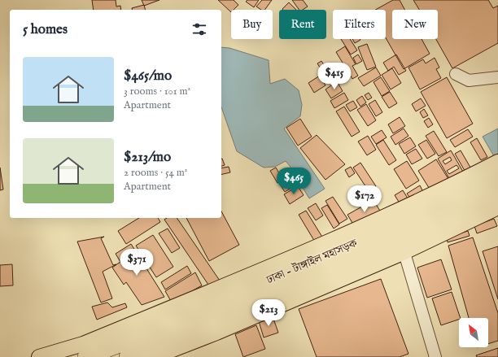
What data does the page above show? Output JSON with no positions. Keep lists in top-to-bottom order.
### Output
{
  "streets": {
    "highway": ["ঢাকা - টাঙ্গাইল মহাসড়ক"]
  },
  "north": "top left",
  "page": {
    "chip": [
      "Buy",
      "Rent",
      "Filters",
      "New"
    ],
    "heading": "5 homes",
    "list": [
      {
        "name": "$465/mo",
        "note": "3 rooms · 101 m² · Apartment"
      },
      {
        "name": "$213/mo",
        "note": "2 rooms · 54 m² · Apartment"
      }
    ],
    "price": [
      "$415",
      "$465",
      "$172",
      "$371",
      "$213"
    ]
  }
}
